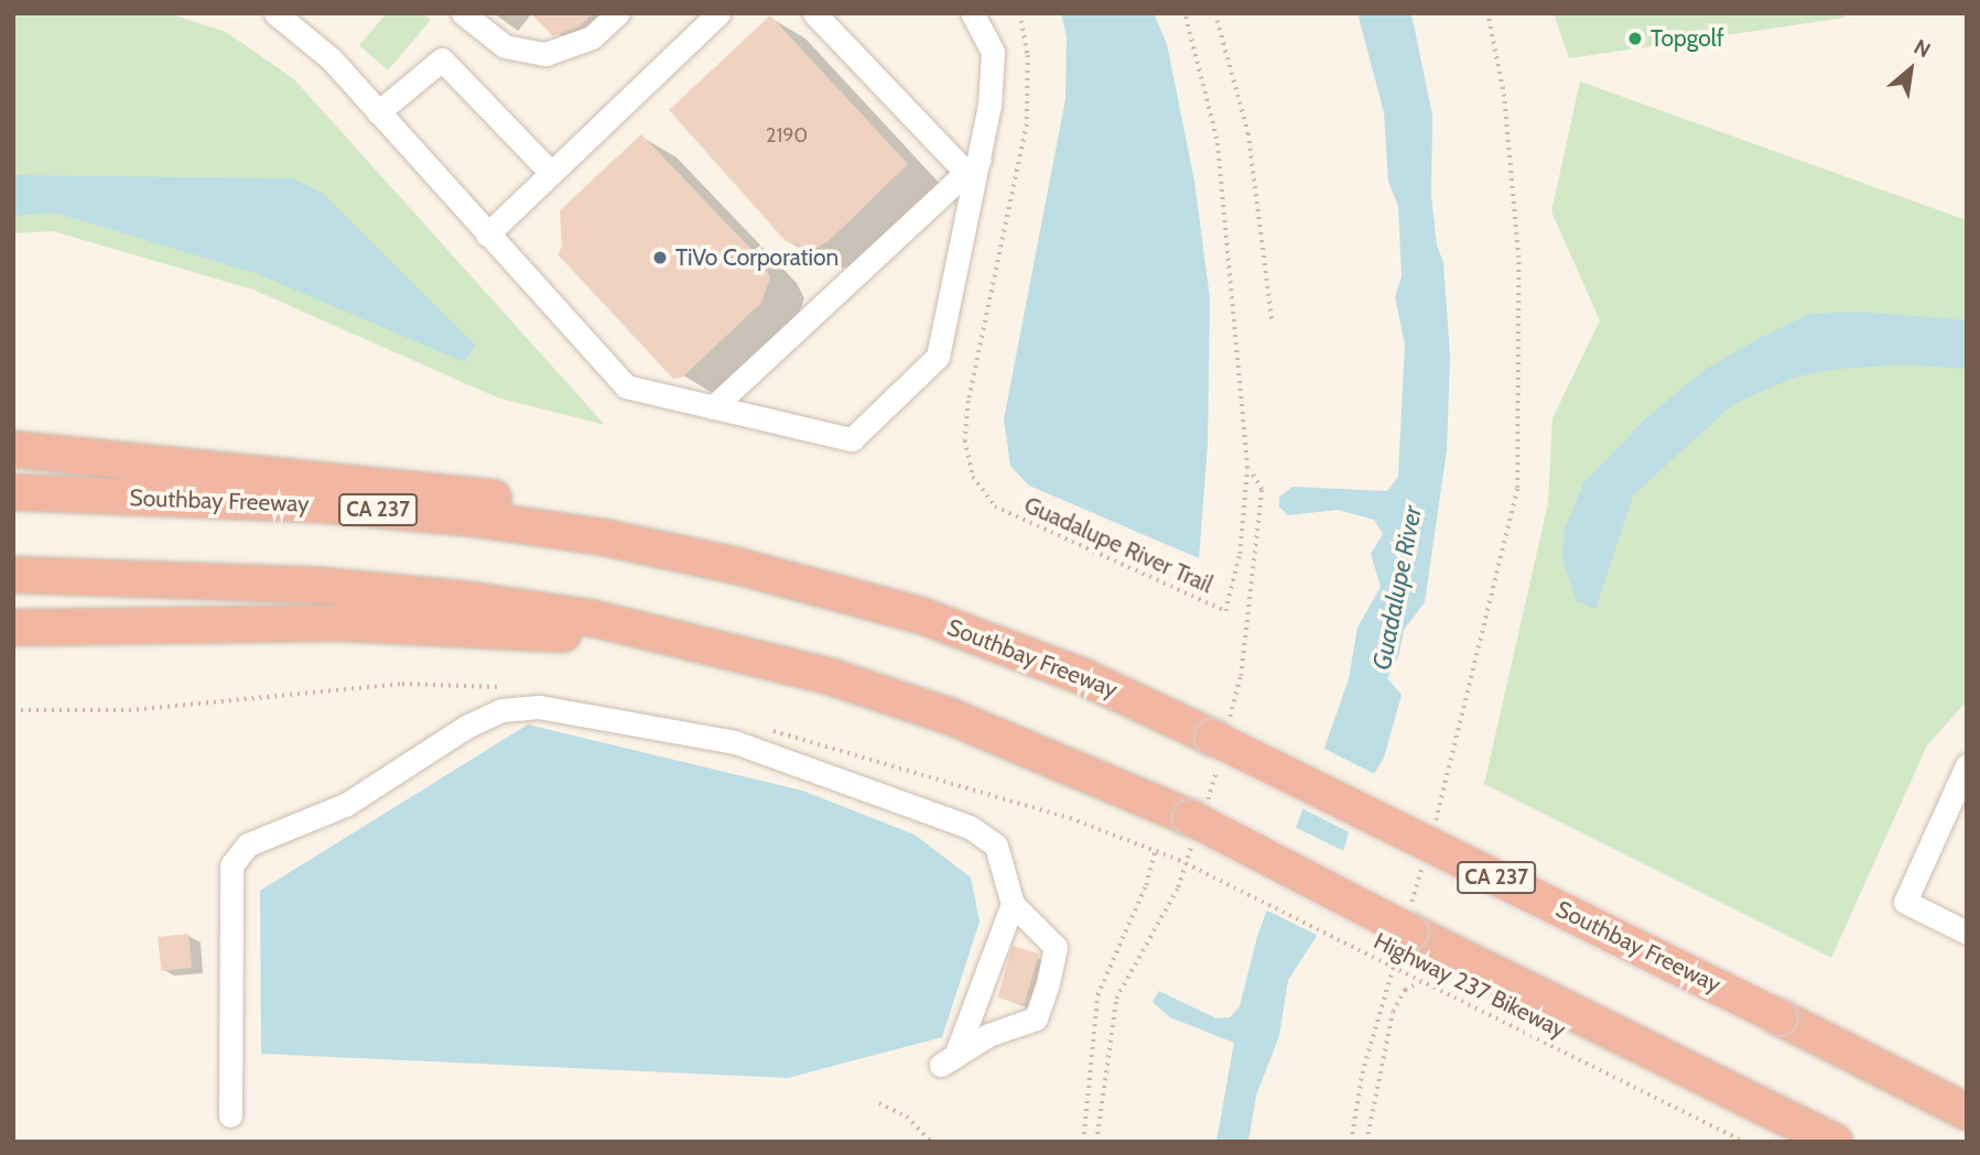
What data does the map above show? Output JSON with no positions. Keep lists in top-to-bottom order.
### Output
{
  "streets": {
    "highway": ["Southbay Freeway", "CA 237"],
    "path": ["Guadalupe River Trail", "Highway 237 Bikeway"]
  },
  "water": ["Guadalupe River"],
  "places": ["Topgolf", "TiVo Corporation"],
  "house_numbers": ["2190"],
  "north": "top right"
}
